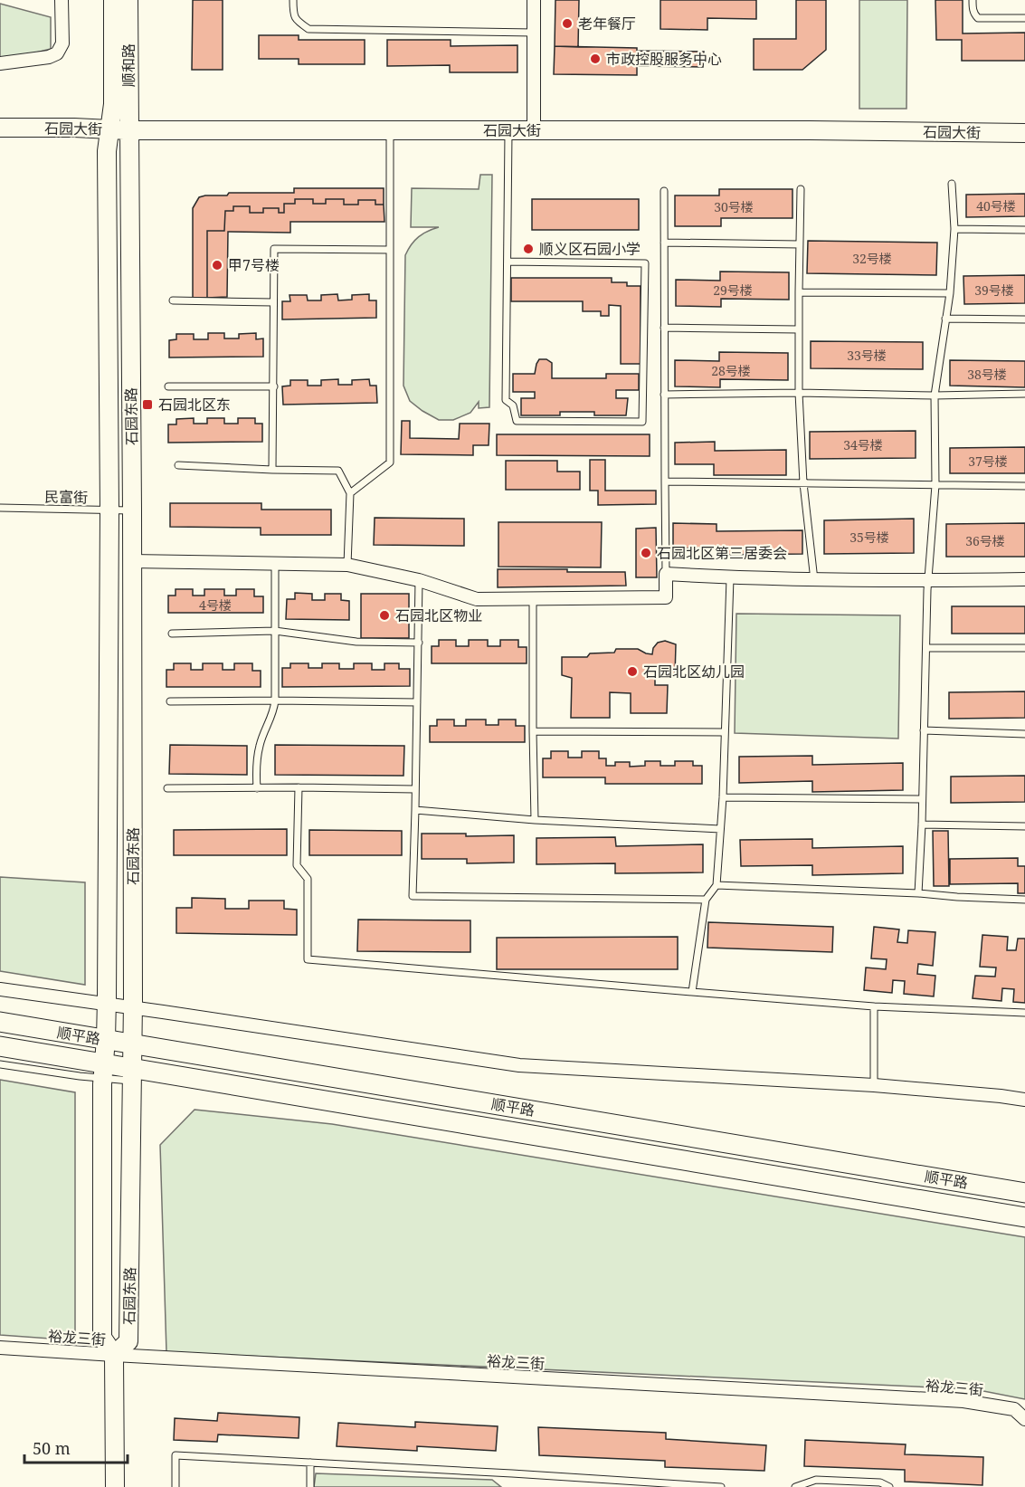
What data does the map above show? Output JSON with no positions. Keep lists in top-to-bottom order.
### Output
{
  "streets": {
    "main road": [
      "顺和路",
      "石园大街",
      "石园东路",
      "顺平路"
    ],
    "street": ["裕龙三街"],
    "lane": ["民富街"]
  },
  "crossings": [
    ["顺和路", "石园大街"],
    ["顺和路", "石园东路"],
    ["石园大街", "石园东路"],
    ["石园东路", "民富街"],
    ["石园东路", "顺平路"],
    ["石园东路", "裕龙三街"]
  ],
  "places": {
    "other": [
      "老年餐厅",
      "市政控股服务中心",
      "顺义区石园小学",
      "甲7号楼",
      "石园北区第三居委会",
      "石园北区物业",
      "石园北区幼儿园"
    ],
    "transit": ["石园北区东"]
  },
  "house_numbers": [
    "40号楼",
    "30号楼",
    "32号楼",
    "29号楼",
    "39号楼",
    "33号楼",
    "28号楼",
    "38号楼",
    "34号楼",
    "37号楼",
    "35号楼",
    "36号楼",
    "4号楼"
  ],
  "scale_bar": "50 m"
}
